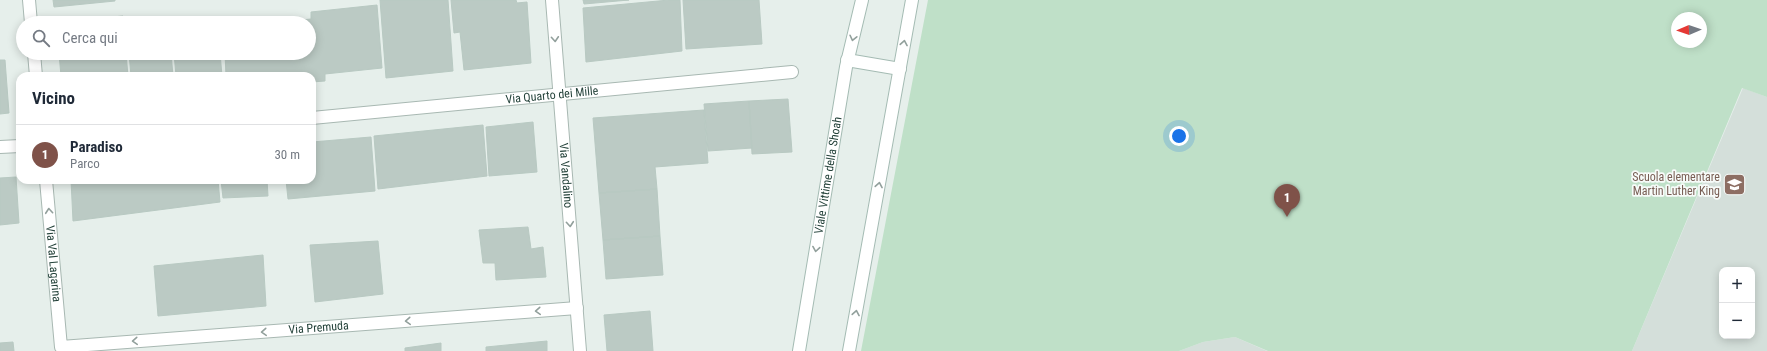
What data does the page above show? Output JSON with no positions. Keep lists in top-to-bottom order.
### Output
{
  "streets": {
    "street": [
      "Via Quarto dei Mille",
      "Viale Vittime della Shoah",
      "Via Vandalino",
      "Via Val Lagarina",
      "Via Premuda"
    ]
  },
  "crossings": [
    ["Via Quarto dei Mille", "Via Vandalino"],
    ["Via Vandalino", "Via Premuda"],
    ["Via Val Lagarina", "Via Premuda"]
  ],
  "one_way": ["Via Vandalino", "Via Val Lagarina", "Via Premuda"],
  "places": {
    "school or university": ["Scuola elementare Martin Luther King"]
  },
  "north": "left",
  "page": {
    "search": "Cerca qui",
    "heading": "Vicino",
    "list": [
      {
        "mark": "1",
        "name": "Paradiso",
        "note": "Parco",
        "value": "30 m"
      }
    ],
    "pins": "1",
    "map_buttons": ["+", "−"]
  }
}
